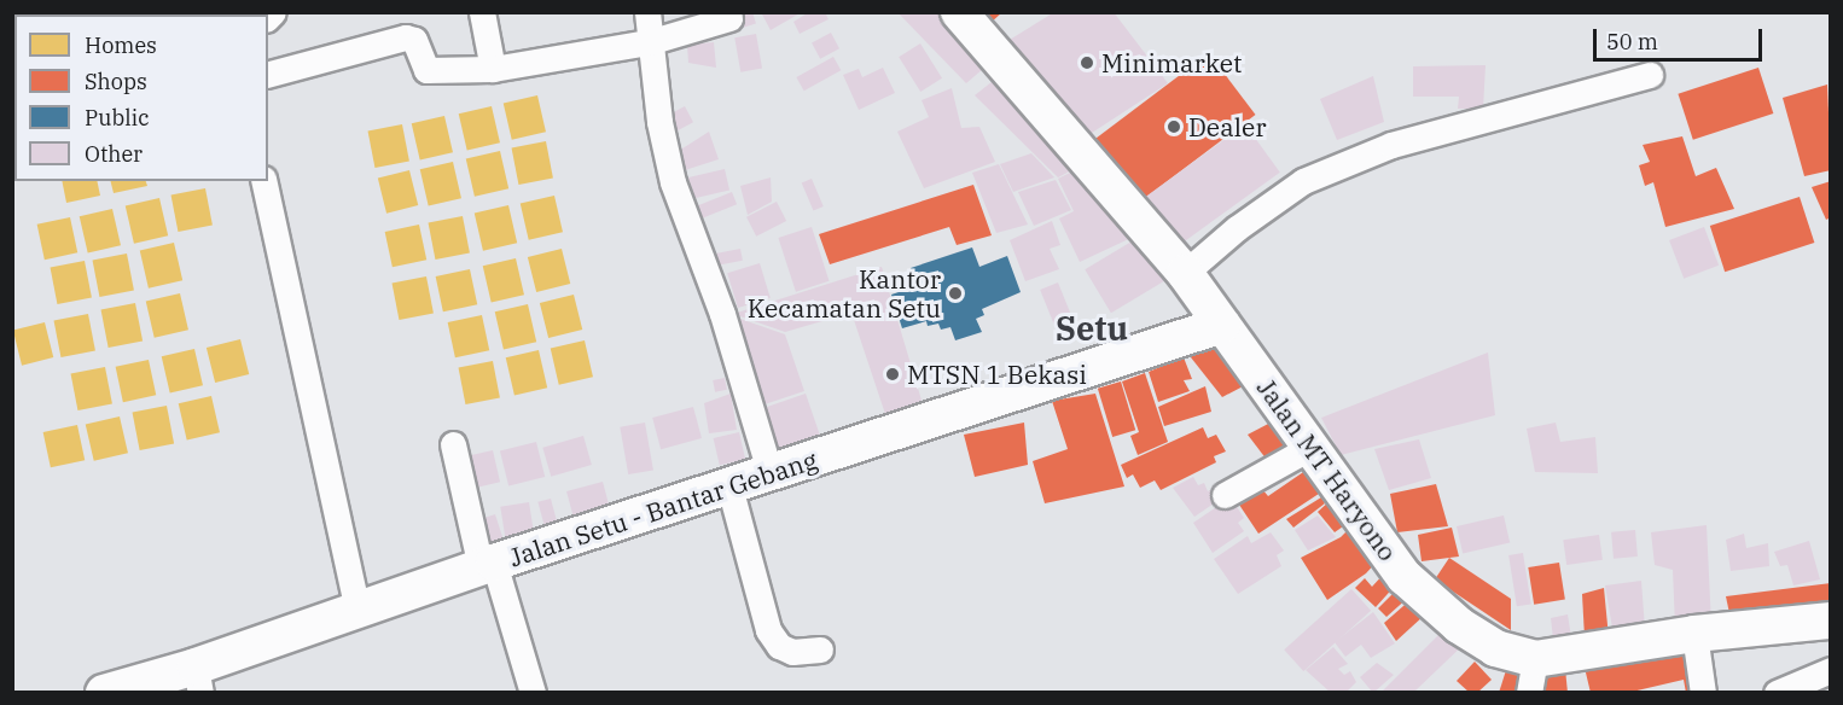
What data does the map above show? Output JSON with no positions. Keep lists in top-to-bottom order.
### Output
{
  "streets": {
    "main road": ["Jalan MT Haryono", "Jalan Setu - Bantar Gebang"]
  },
  "crossings": [
    ["Jalan MT Haryono", "Jalan Setu - Bantar Gebang"]
  ],
  "districts": ["Setu"],
  "places": [
    "Minimarket",
    "Dealer",
    "Kantor Kecamatan Setu",
    "MTSN 1 Bekasi"
  ],
  "legend": [
    "Homes",
    "Shops",
    "Public",
    "Other"
  ],
  "scale_bar": "50 m"
}
